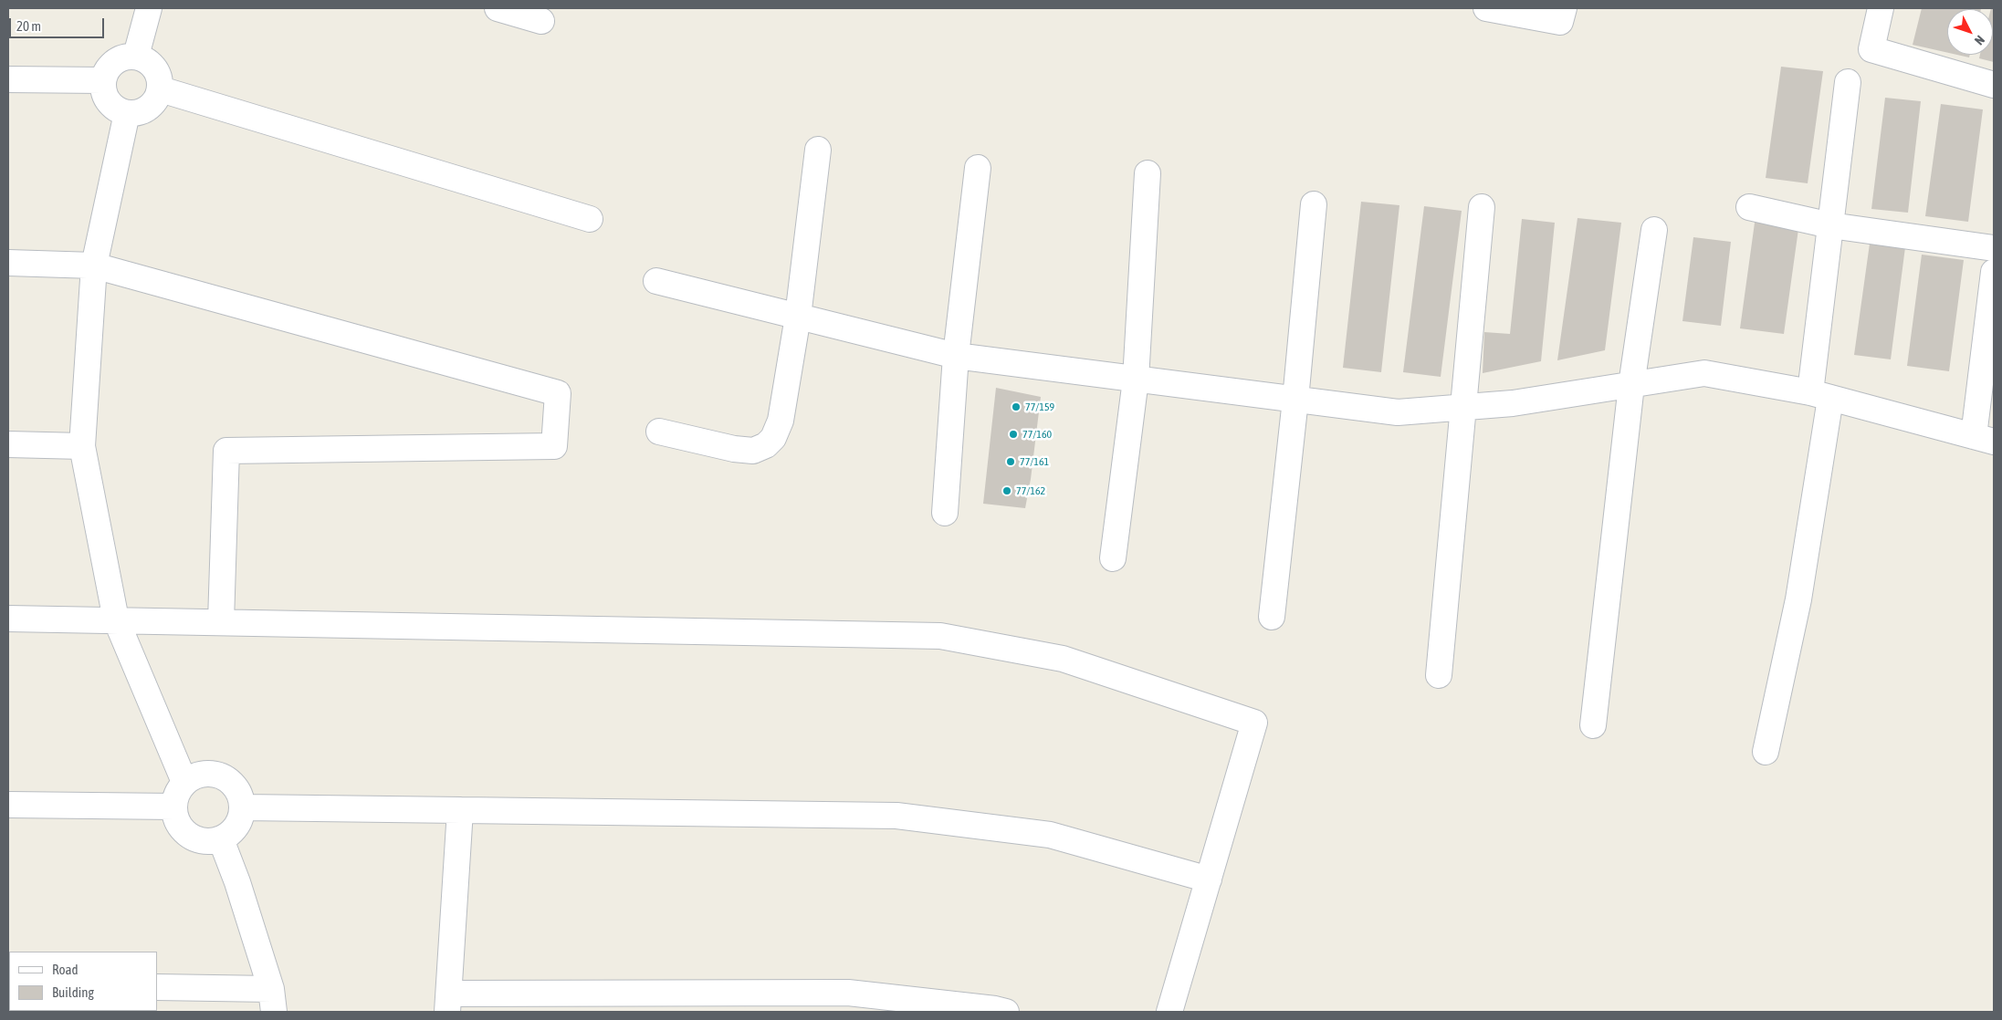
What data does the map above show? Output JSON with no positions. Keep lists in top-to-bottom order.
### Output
{
  "places": [
    "77/159",
    "77/160",
    "77/161",
    "77/162"
  ],
  "legend": ["Road", "Building"],
  "scale_bar": "20 m",
  "north": "bottom right"
}
